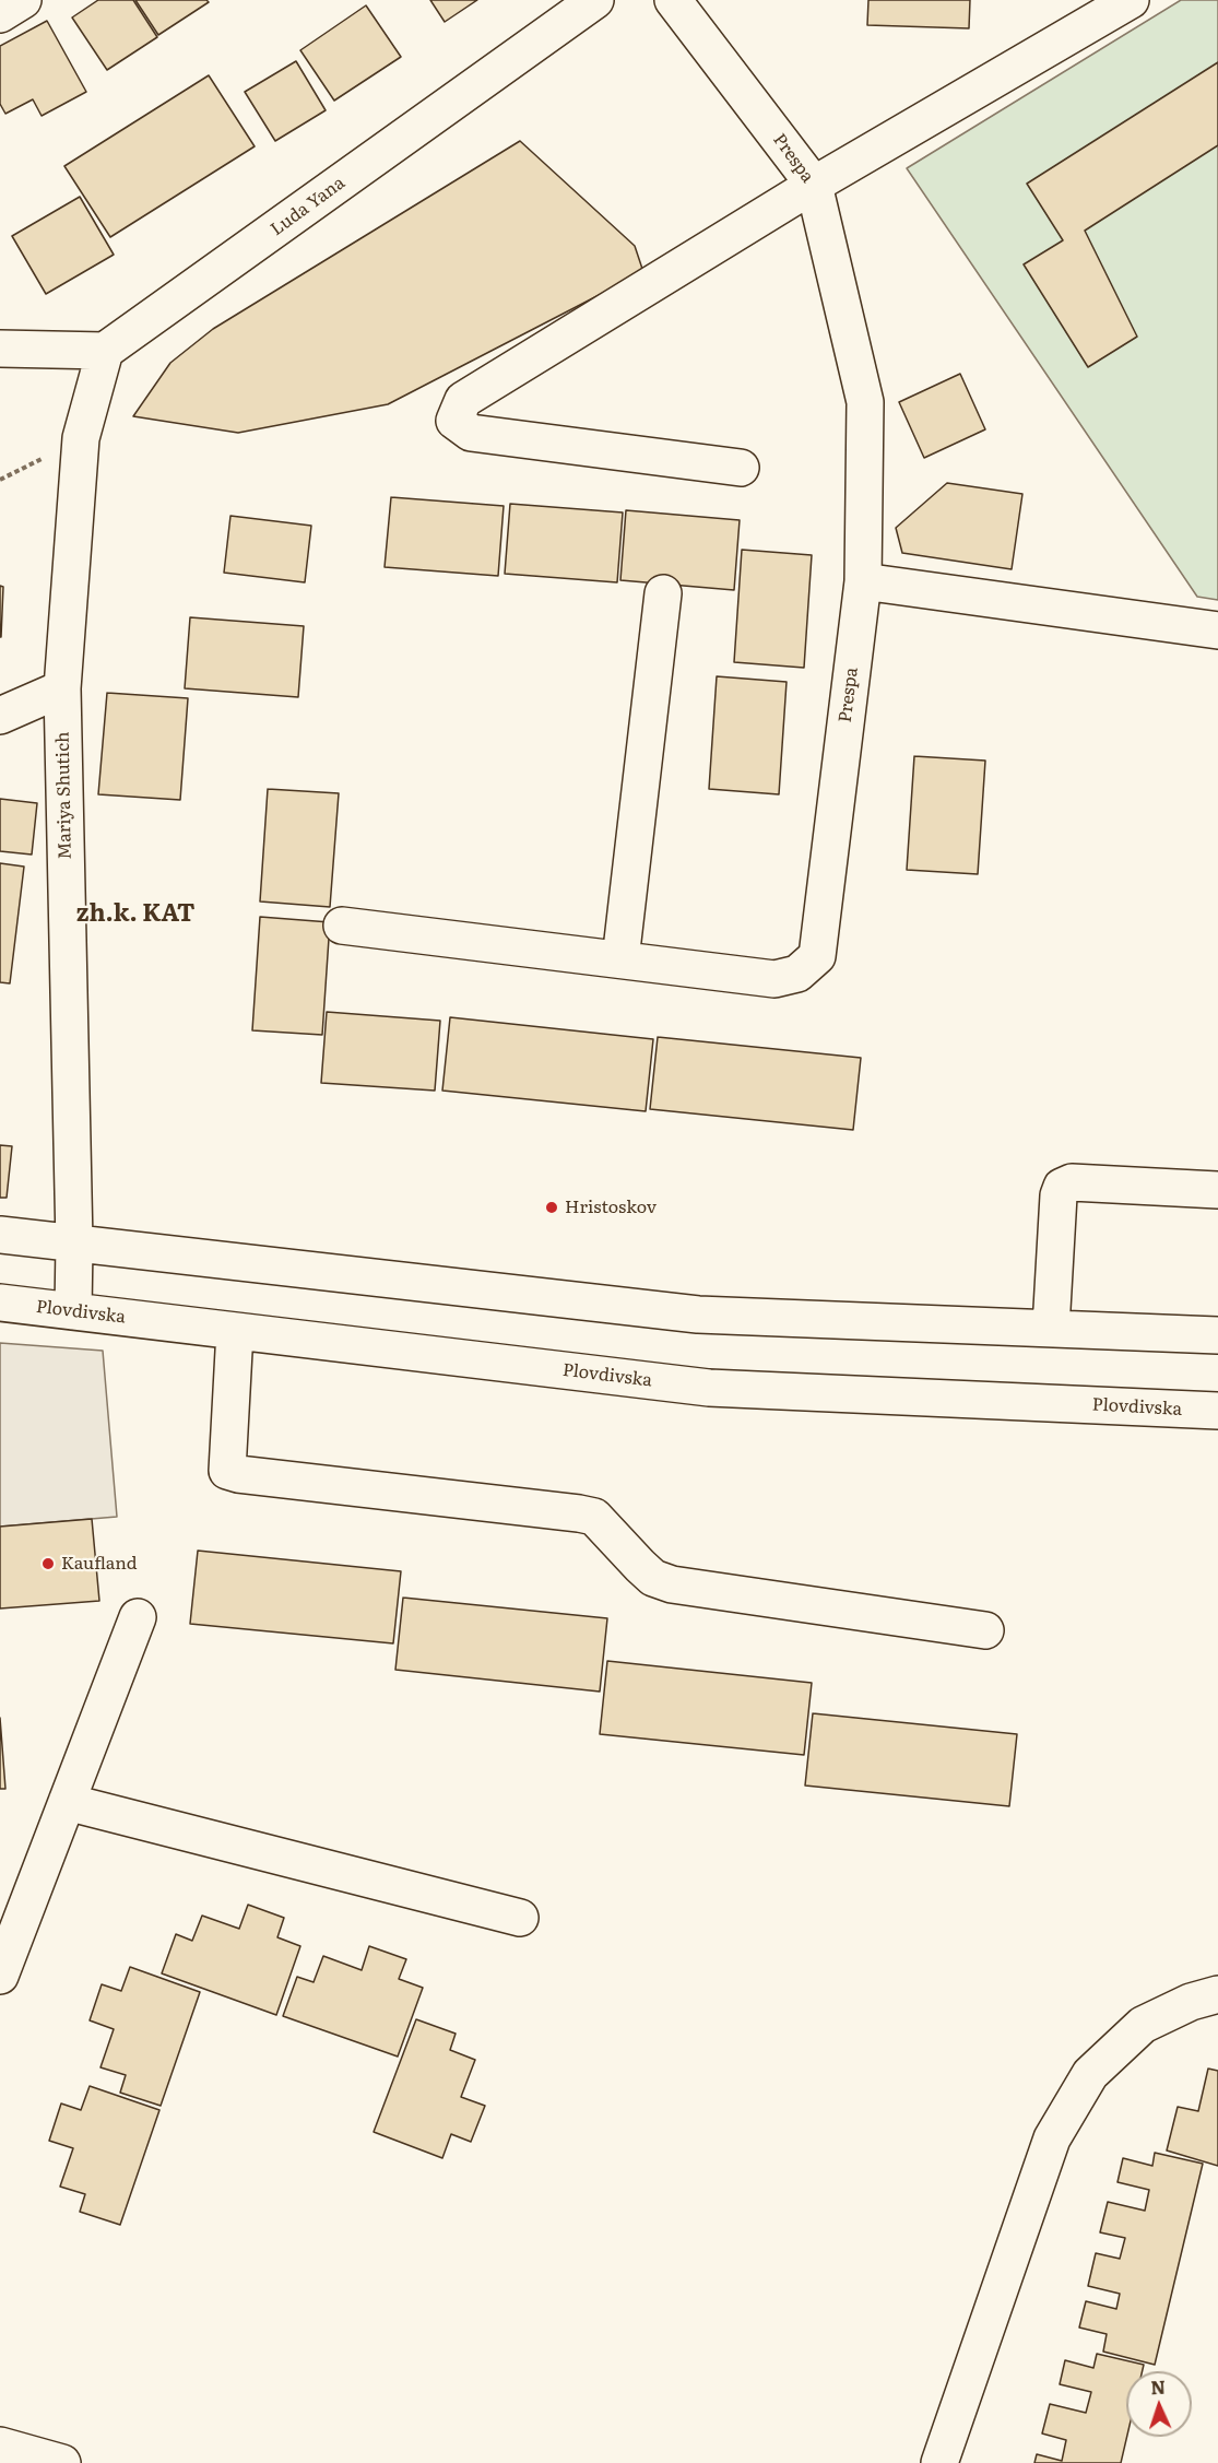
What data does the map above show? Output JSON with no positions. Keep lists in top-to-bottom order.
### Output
{
  "streets": {
    "street": [
      "Prespa",
      "Luda Yana",
      "Mariya Shutich",
      "Plovdivska"
    ]
  },
  "crossings": [
    ["Luda Yana", "Mariya Shutich"],
    ["Mariya Shutich", "Plovdivska"]
  ],
  "districts": ["zh.k. KAT"],
  "places": ["Hristoskov", "Kaufland"],
  "north": "top"
}
